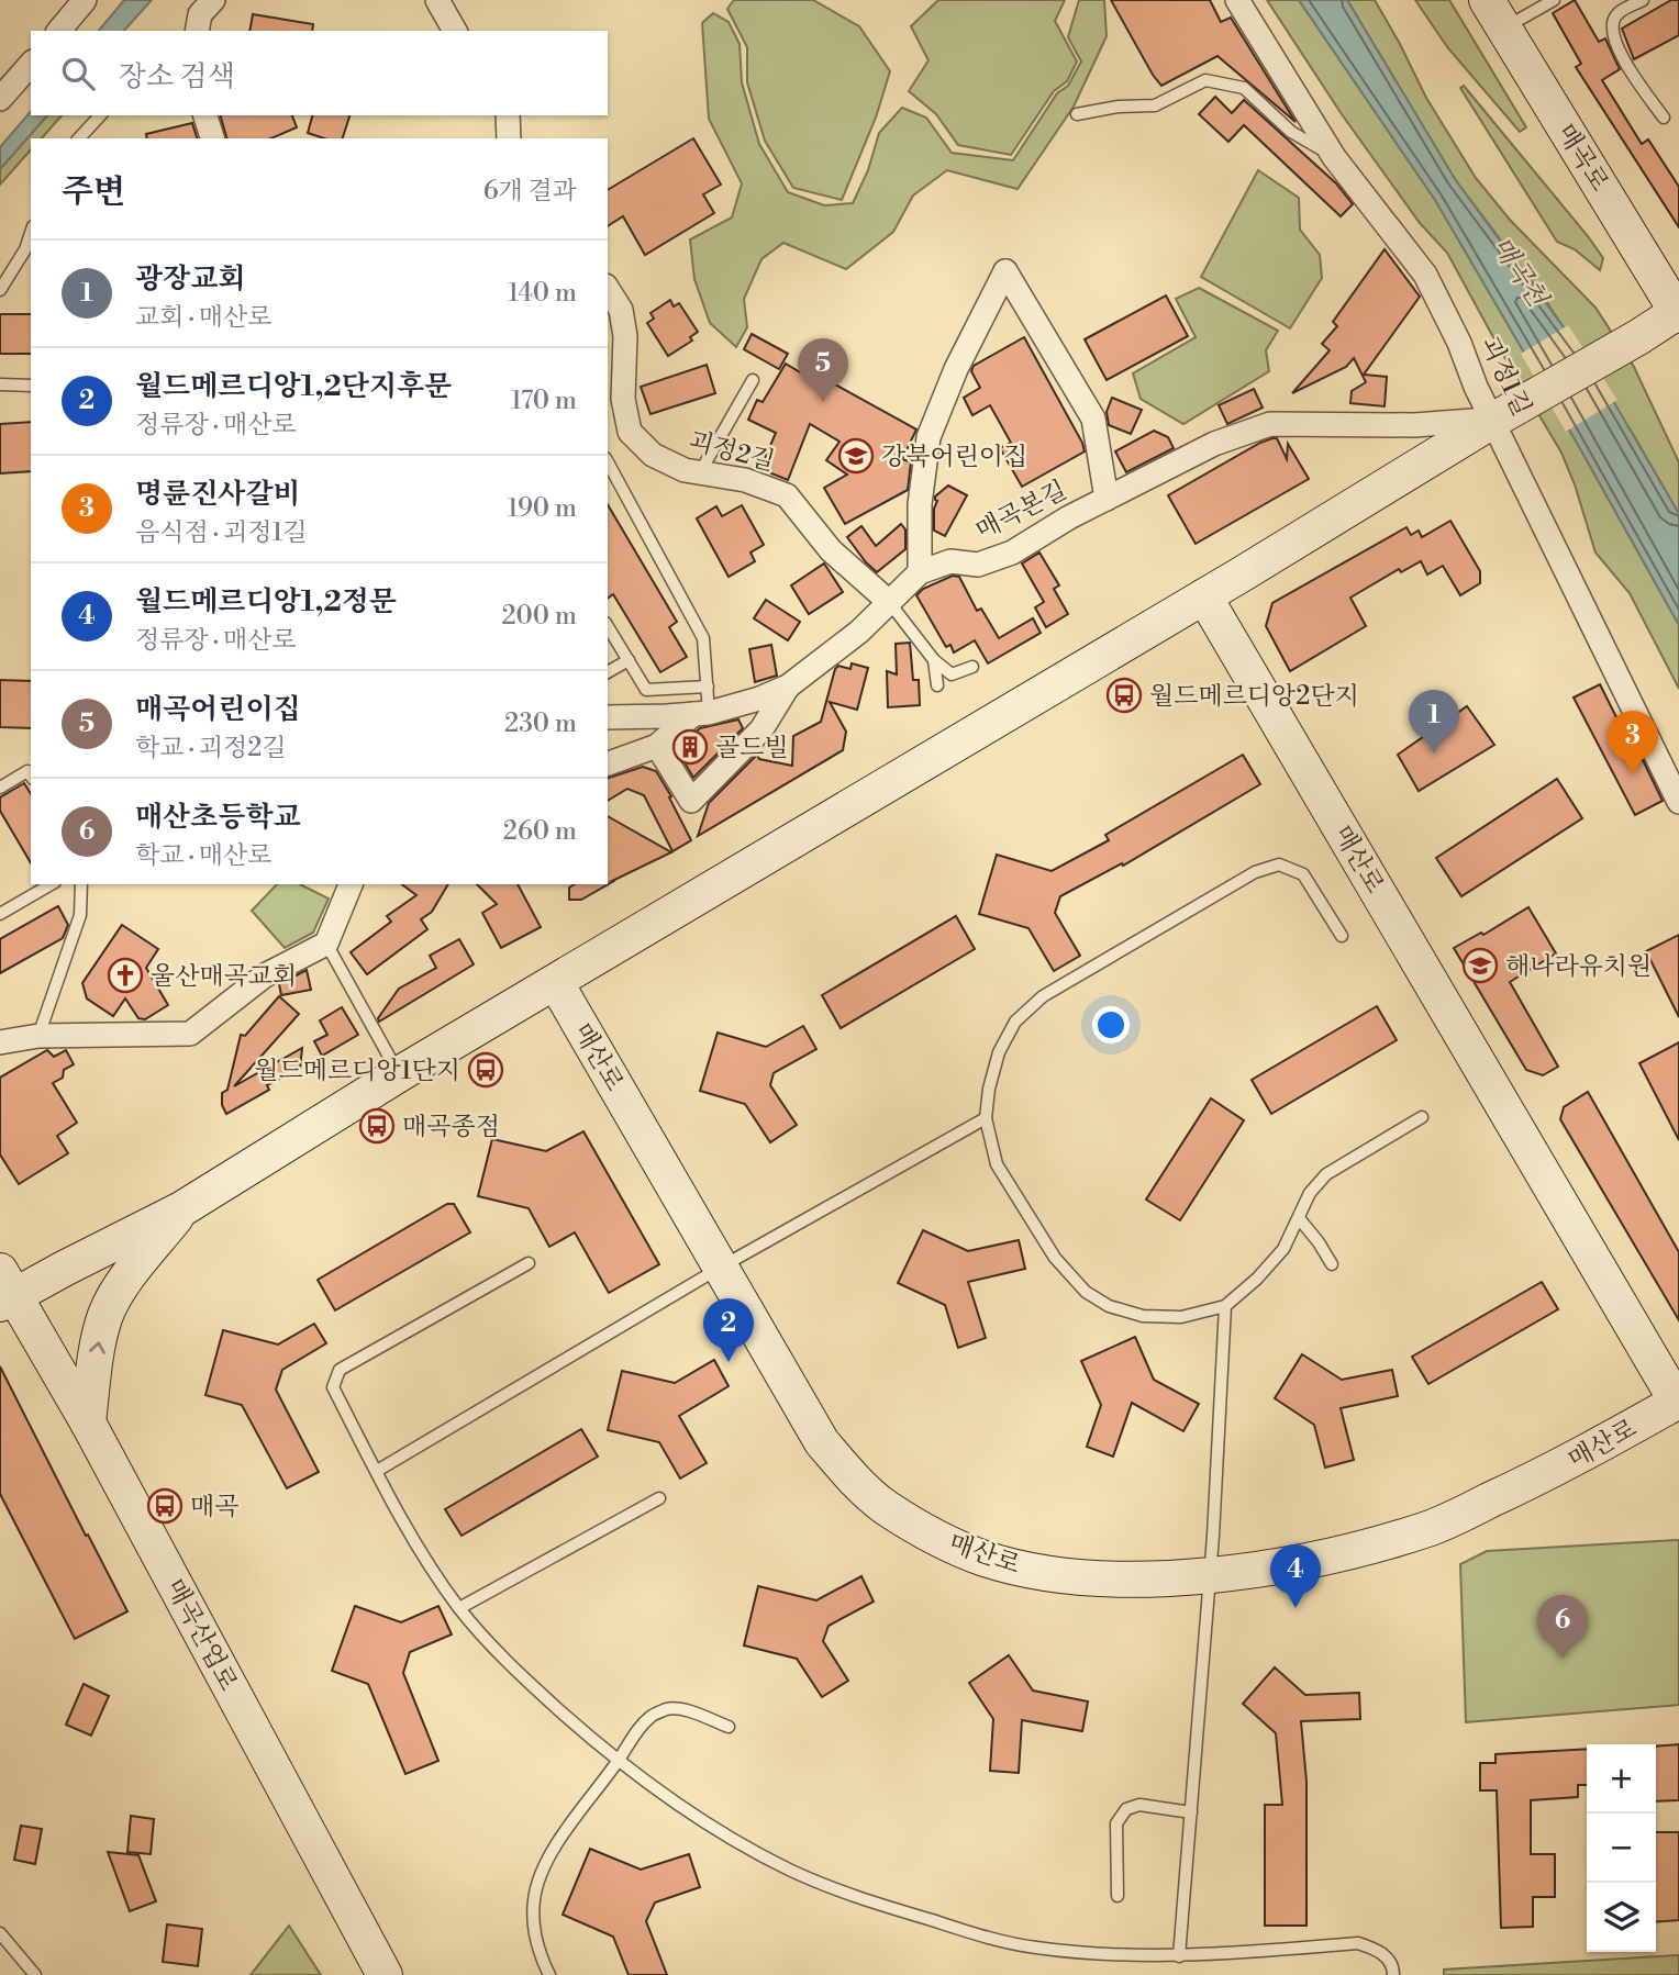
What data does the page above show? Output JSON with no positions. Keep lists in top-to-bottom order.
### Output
{
  "streets": {
    "street": [
      "매곡로",
      "괴정1길",
      "괴정2길",
      "매곡본길",
      "매산로",
      "매곡산업로"
    ]
  },
  "crossings": [
    ["괴정1길", "매곡본길"],
    ["괴정2길", "매곡본길"]
  ],
  "water": ["매곡천"],
  "places": {
    "school or university": ["강북어린이집", "해나라유치원"],
    "bus stop": [
      "월드메르디앙2단지",
      "월드메르디앙1단지",
      "매곡종점",
      "매곡"
    ],
    "building": ["골드빌"],
    "church": ["울산매곡교회"]
  },
  "page": {
    "search": "장소 검색",
    "heading": ["주변", "6개 결과"],
    "list": [
      {
        "mark": "1",
        "name": "광장교회",
        "note": "교회 · 매산로",
        "value": "140 m"
      },
      {
        "mark": "2",
        "name": "월드메르디앙1,2단지후문",
        "note": "정류장 · 매산로",
        "value": "170 m"
      },
      {
        "mark": "3",
        "name": "명륜진사갈비",
        "note": "음식점 · 괴정1길",
        "value": "190 m"
      },
      {
        "mark": "4",
        "name": "월드메르디앙1,2정문",
        "note": "정류장 · 매산로",
        "value": "200 m"
      },
      {
        "mark": "5",
        "name": "매곡어린이집",
        "note": "학교 · 괴정2길",
        "value": "230 m"
      },
      {
        "mark": "6",
        "name": "매산초등학교",
        "note": "학교 · 매산로",
        "value": "260 m"
      }
    ],
    "pins": [
      "5",
      "1",
      "3",
      "2",
      "4",
      "6"
    ],
    "map_buttons": ["+", "−"]
  }
}
